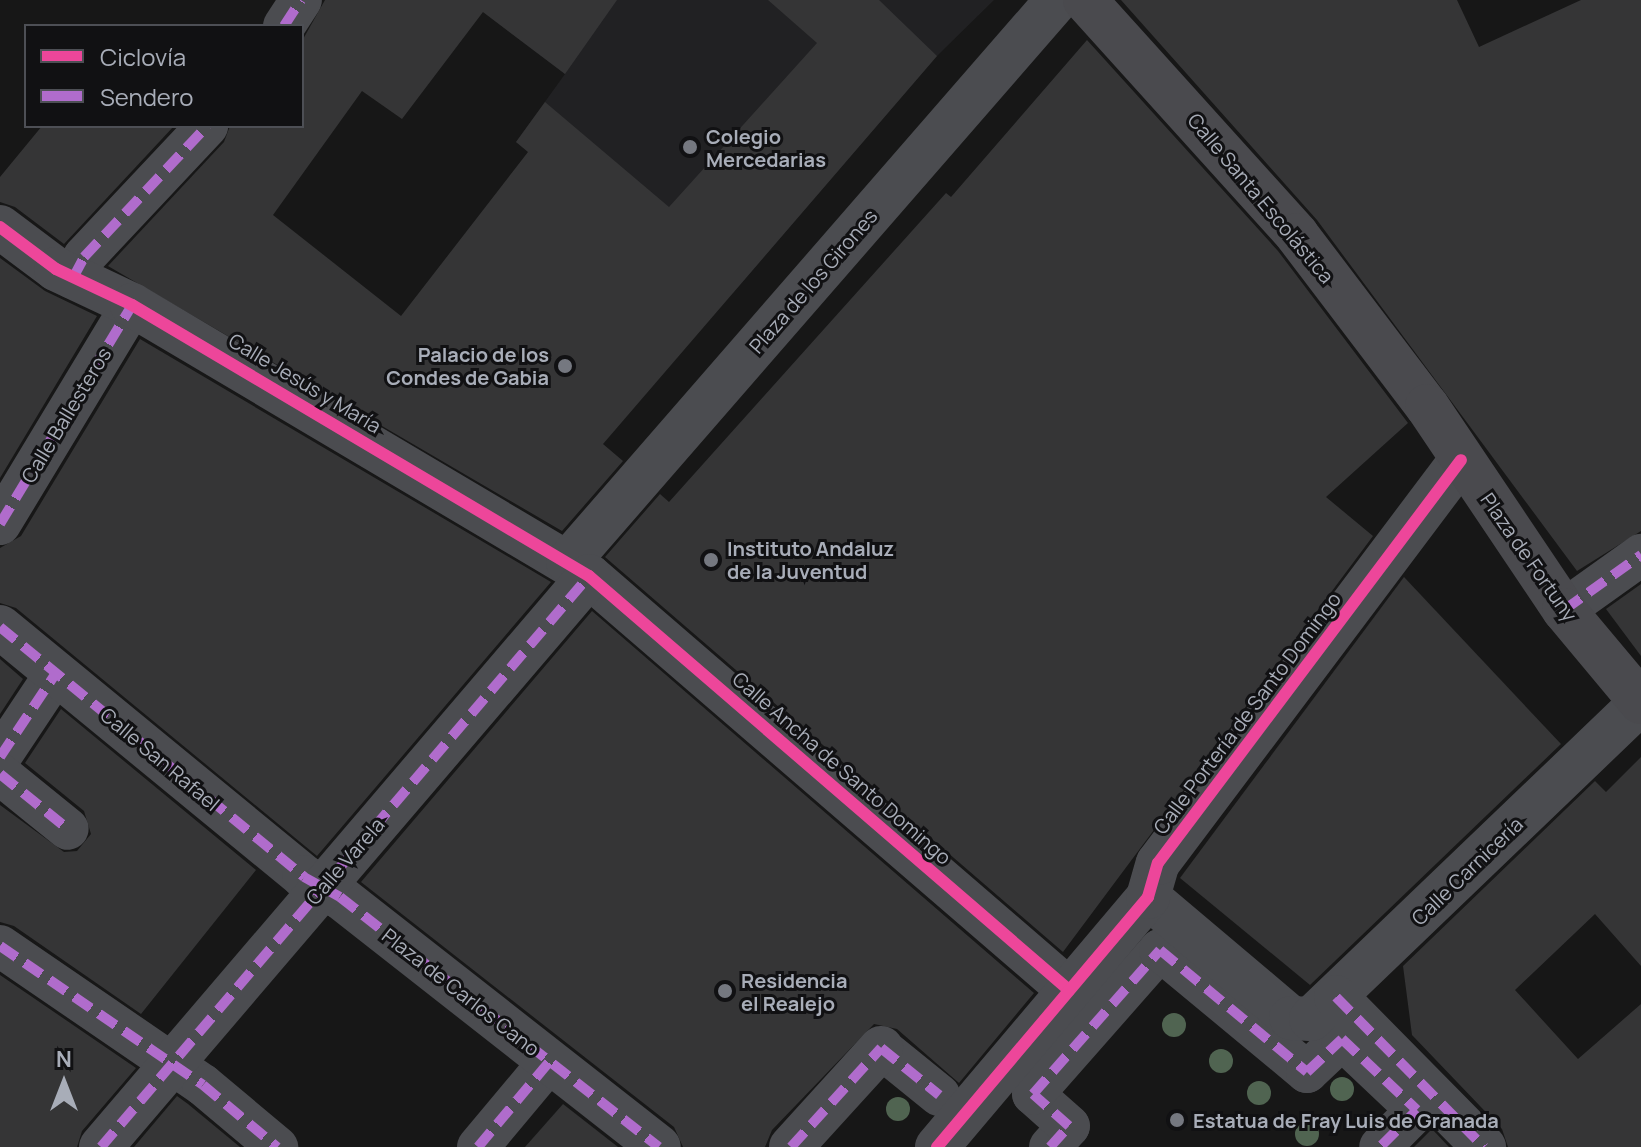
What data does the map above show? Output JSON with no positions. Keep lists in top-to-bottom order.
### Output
{
  "streets": {
    "main road": ["Calle Santa Escolástica", "Plaza de Fortuny"],
    "street": [
      "Plaza de los Girones",
      "Calle Jesús y María",
      "Calle Ballesteros",
      "Calle Portería de Santo Domingo",
      "Calle San Rafael",
      "Calle Ancha de Santo Domingo",
      "Calle Varela",
      "Calle Carnicería",
      "Plaza de Carlos Cano"
    ]
  },
  "crossings": [
    ["Calle Santa Escolástica", "Plaza de Fortuny"],
    ["Plaza de los Girones", "Calle Jesús y María"],
    ["Plaza de los Girones", "Calle Ancha de Santo Domingo"],
    ["Plaza de los Girones", "Calle Varela"],
    ["Calle Jesús y María", "Calle Ballesteros"],
    ["Calle Jesús y María", "Calle Ancha de Santo Domingo"],
    ["Calle Jesús y María", "Calle Varela"],
    ["Plaza de Fortuny", "Calle Portería de Santo Domingo"],
    ["Plaza de Fortuny", "Calle Carnicería"],
    ["Calle Portería de Santo Domingo", "Calle Carnicería"],
    ["Calle San Rafael", "Calle Varela"],
    ["Calle San Rafael", "Plaza de Carlos Cano"],
    ["Calle Ancha de Santo Domingo", "Calle Varela"],
    ["Calle Varela", "Plaza de Carlos Cano"]
  ],
  "places": [
    "Colegio Mercedarias",
    "Palacio de los Condes de Gabia",
    "Instituto Andaluz de la Juventud",
    "Residencia el Realejo",
    "Estatua de Fray Luis de Granada"
  ],
  "legend": ["Ciclovía", "Sendero"],
  "north": "top"
}
